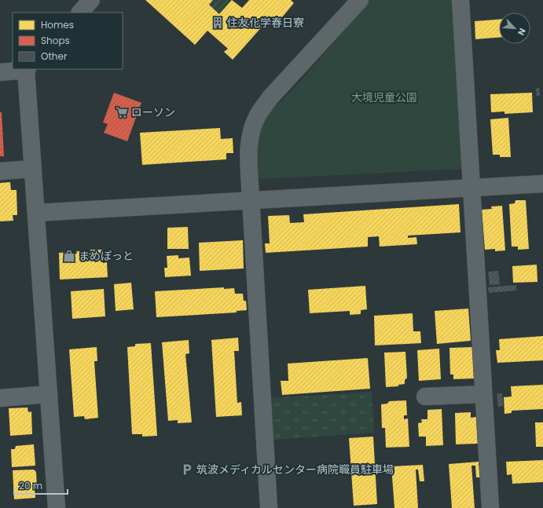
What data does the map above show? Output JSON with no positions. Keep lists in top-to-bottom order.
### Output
{
  "parks": ["大境児童公園"],
  "places": {
    "building": ["住友化学春日寮"],
    "supermarket": ["ローソン"],
    "shop": ["まめぽっと"],
    "parking": ["筑波メディカルセンター病院職員駐車場"]
  },
  "legend": ["Homes", "Shops", "Other"],
  "scale_bar": "20 m",
  "north": "bottom right"
}
